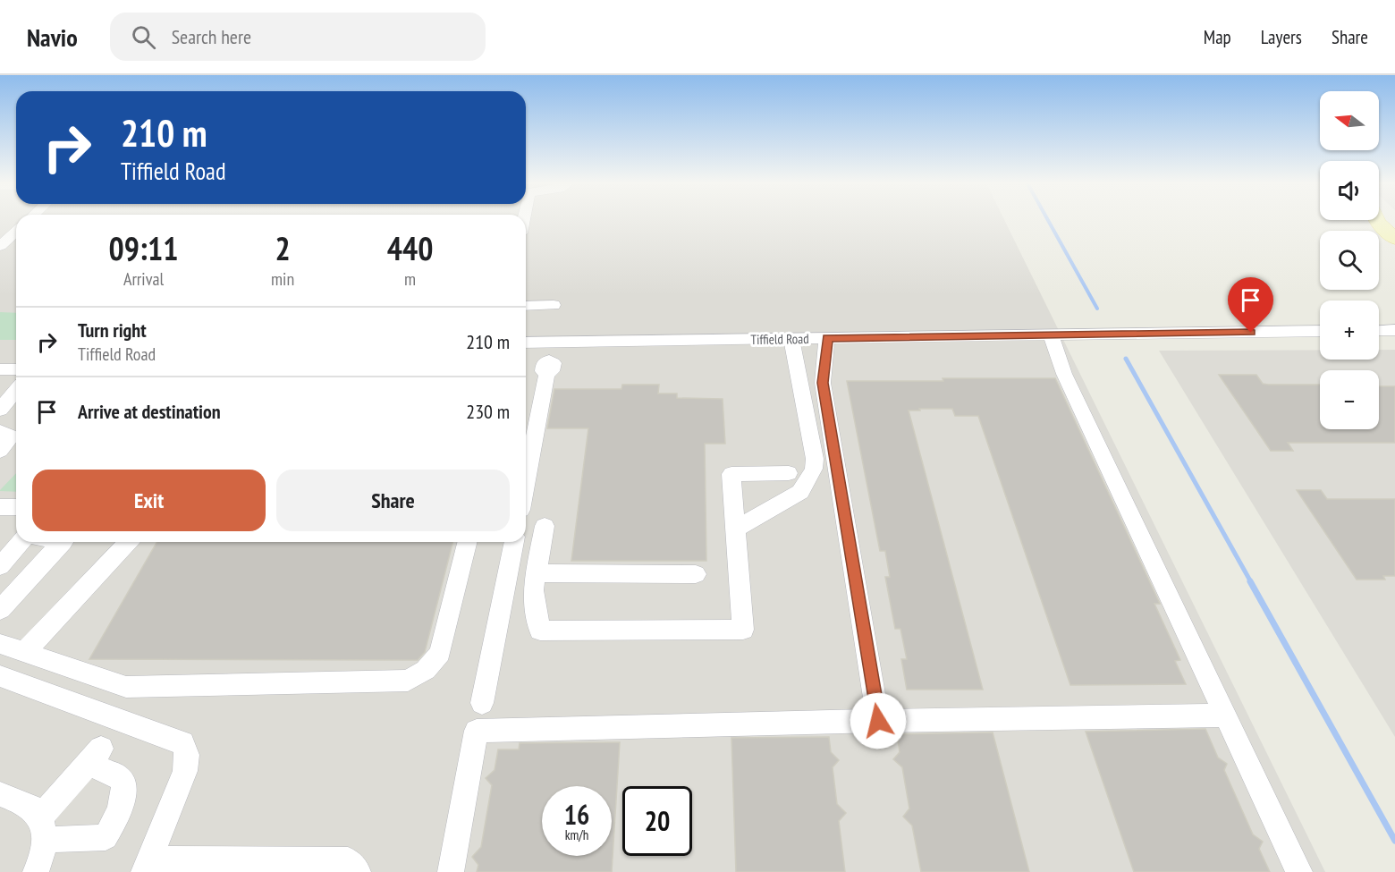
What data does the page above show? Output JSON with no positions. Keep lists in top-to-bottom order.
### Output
{
  "streets": {
    "street": ["Tiffield Road"]
  },
  "north": "left",
  "page": {
    "header": "Navio",
    "search": "Search here",
    "nav": ["Map", "Layers", "Share"],
    "map_buttons": ["+", "−"],
    "turn": ["210 m", "Tiffield Road"],
    "eta": [
      "09:11",
      "Arrival",
      "2",
      "min",
      "440",
      "m"
    ],
    "list": [
      {
        "name": "Turn right",
        "note": "Tiffield Road",
        "value": "210 m"
      },
      {
        "name": "Arrive at destination",
        "value": "230 m"
      }
    ],
    "buttons": ["Exit", "Share"],
    "speed": "16 km/h",
    "limit": "20"
  }
}
